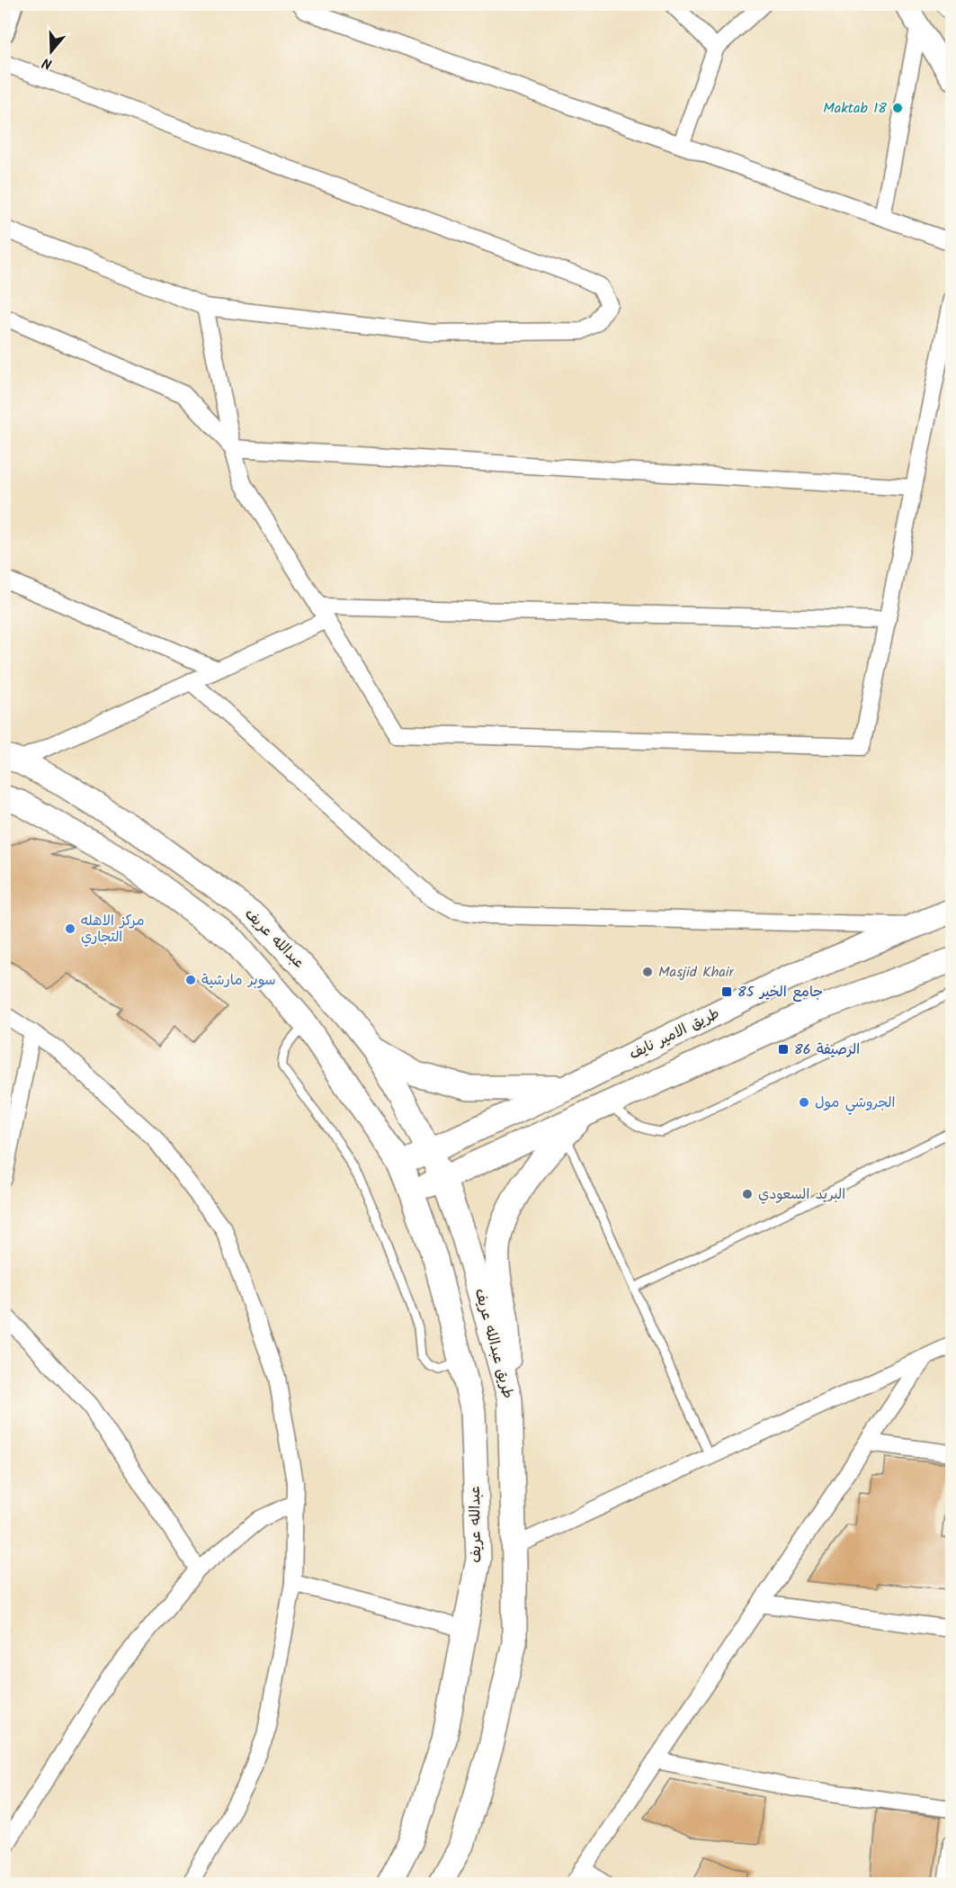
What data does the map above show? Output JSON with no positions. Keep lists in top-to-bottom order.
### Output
{
  "streets": {
    "main road": ["عبدالله عريف", "طريق الامير نايف", "طريق عبدالله عريف"]
  },
  "crossings": [
    ["عبدالله عريف", "طريق الامير نايف"],
    ["عبدالله عريف", "طريق عبدالله عريف"]
  ],
  "places": {
    "other": [
      "Maktab 18",
      "مركز الاهله التجاري",
      "Masjid Khair",
      "سوبر مارشية",
      "الجروشي مول",
      "البريد السعودي"
    ],
    "transit": ["جامع الخير 85", "الرصيفة 86"]
  },
  "north": "bottom"
}
